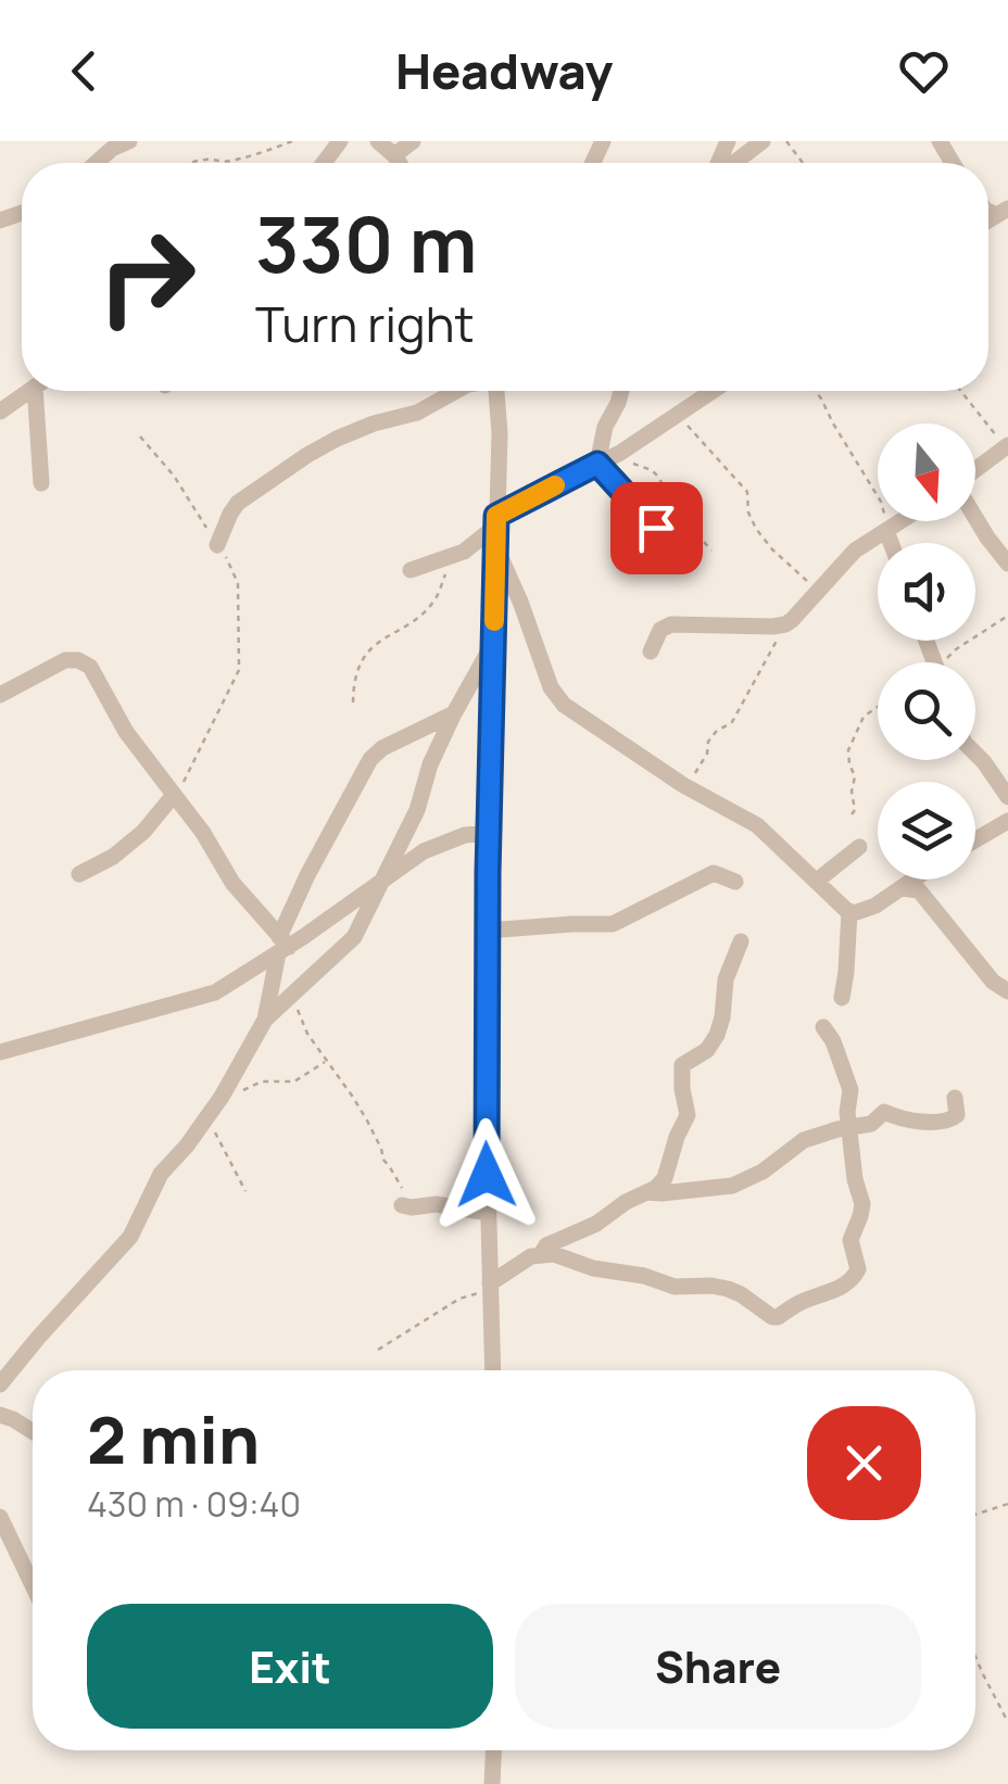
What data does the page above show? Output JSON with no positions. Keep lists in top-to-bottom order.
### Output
{
  "north": "bottom",
  "page": {
    "header": "Headway",
    "turn": ["330 m", "Turn right"],
    "heading": ["2 min", "430 m · 09:40"],
    "buttons": ["Exit", "Share"]
  }
}
